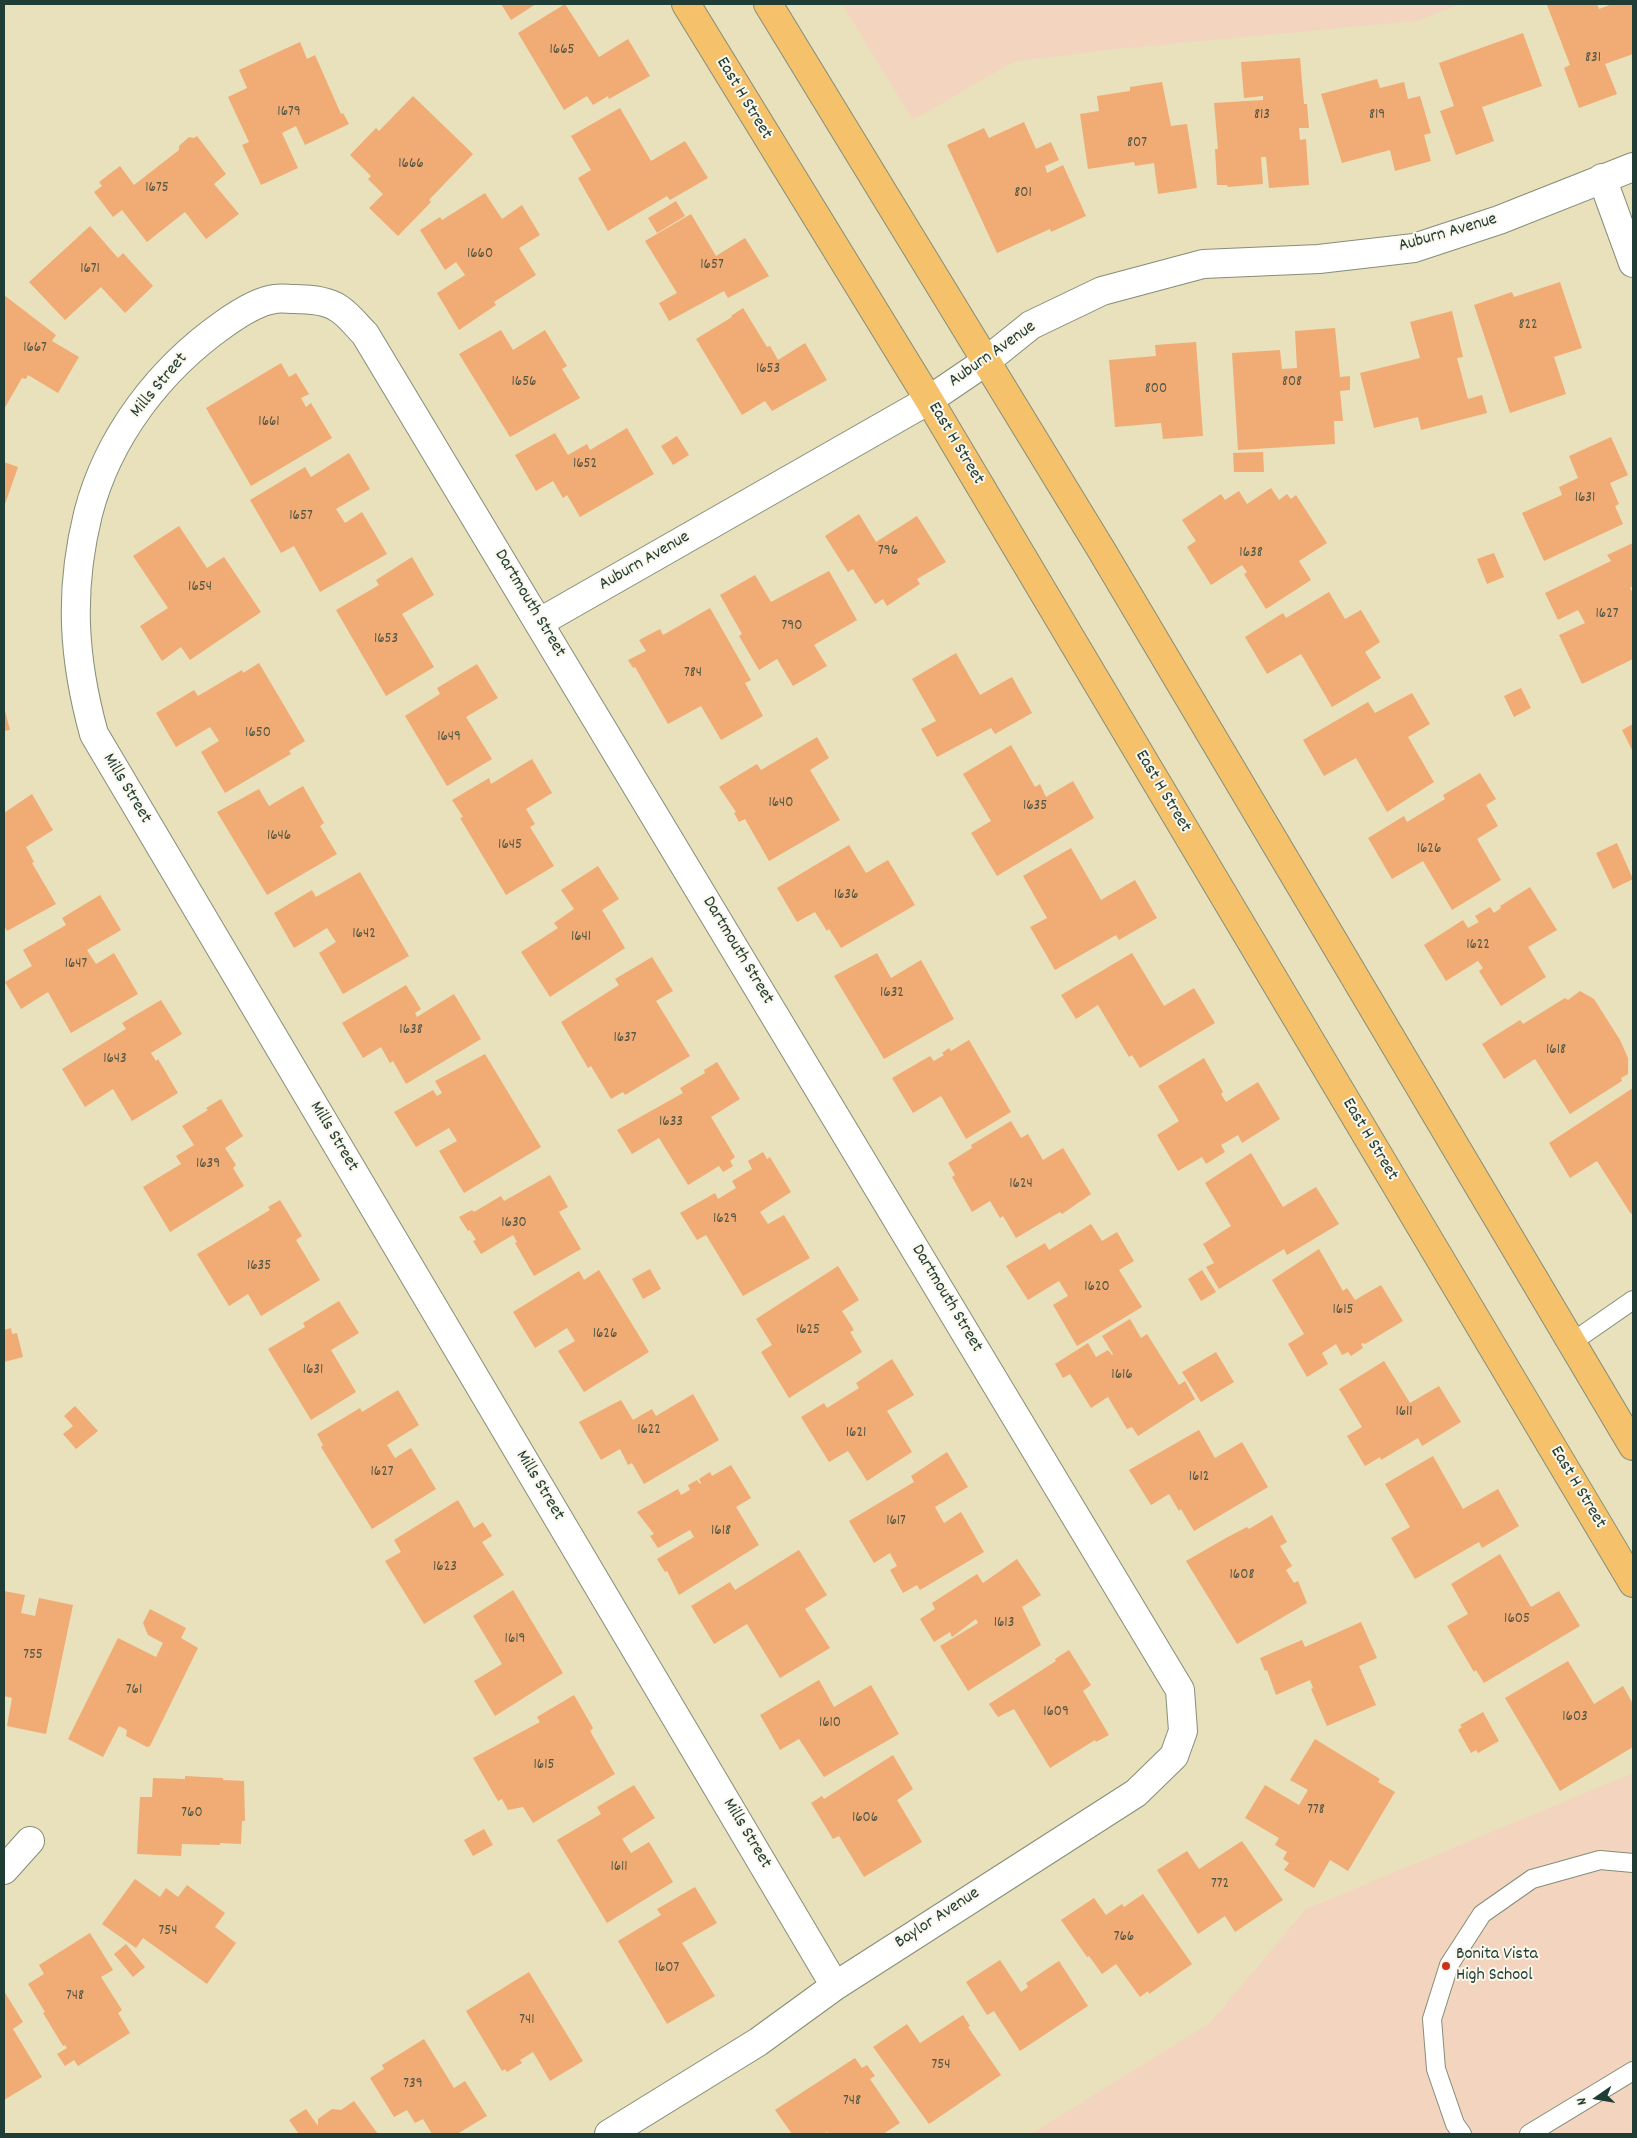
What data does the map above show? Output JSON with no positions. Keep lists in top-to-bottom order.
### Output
{
  "streets": {
    "main road": ["East H Street"],
    "street": [
      "Auburn Avenue",
      "Mills Street",
      "Dartmouth Street",
      "Baylor Avenue"
    ]
  },
  "crossings": [
    ["East H Street", "Auburn Avenue"],
    ["Auburn Avenue", "Dartmouth Street"],
    ["Mills Street", "Dartmouth Street"],
    ["Mills Street", "Baylor Avenue"],
    ["Dartmouth Street", "Baylor Avenue"]
  ],
  "places": ["Bonita Vista High School"],
  "house_numbers": [
    "1665",
    "831",
    "1679",
    "813",
    "819",
    "807",
    "1666",
    "1675",
    "801",
    "1660",
    "1657",
    "1671",
    "822",
    "1667",
    "1653",
    "1656",
    "808",
    "800",
    "1661",
    "1652",
    "1631",
    "1657",
    "796",
    "1638",
    "1654",
    "1627",
    "790",
    "1653",
    "784",
    "1650",
    "1649",
    "1640",
    "1635",
    "1646",
    "1645",
    "1626",
    "1636",
    "1642",
    "1641",
    "1622",
    "1647",
    "1632",
    "1638",
    "1637",
    "1618",
    "1643",
    "1633",
    "1639",
    "1624",
    "1629",
    "1630",
    "1635",
    "1620",
    "1615",
    "1625",
    "1626",
    "1631",
    "1616",
    "1611",
    "1622",
    "1621",
    "1627",
    "1612",
    "1617",
    "1618",
    "1623",
    "1608",
    "1605",
    "1613",
    "1619",
    "755",
    "761",
    "1609",
    "1603",
    "1610",
    "1615",
    "778",
    "760",
    "1606",
    "1611",
    "772",
    "754",
    "766",
    "1607",
    "748",
    "741",
    "754",
    "739",
    "748"
  ],
  "north": "left"
}
